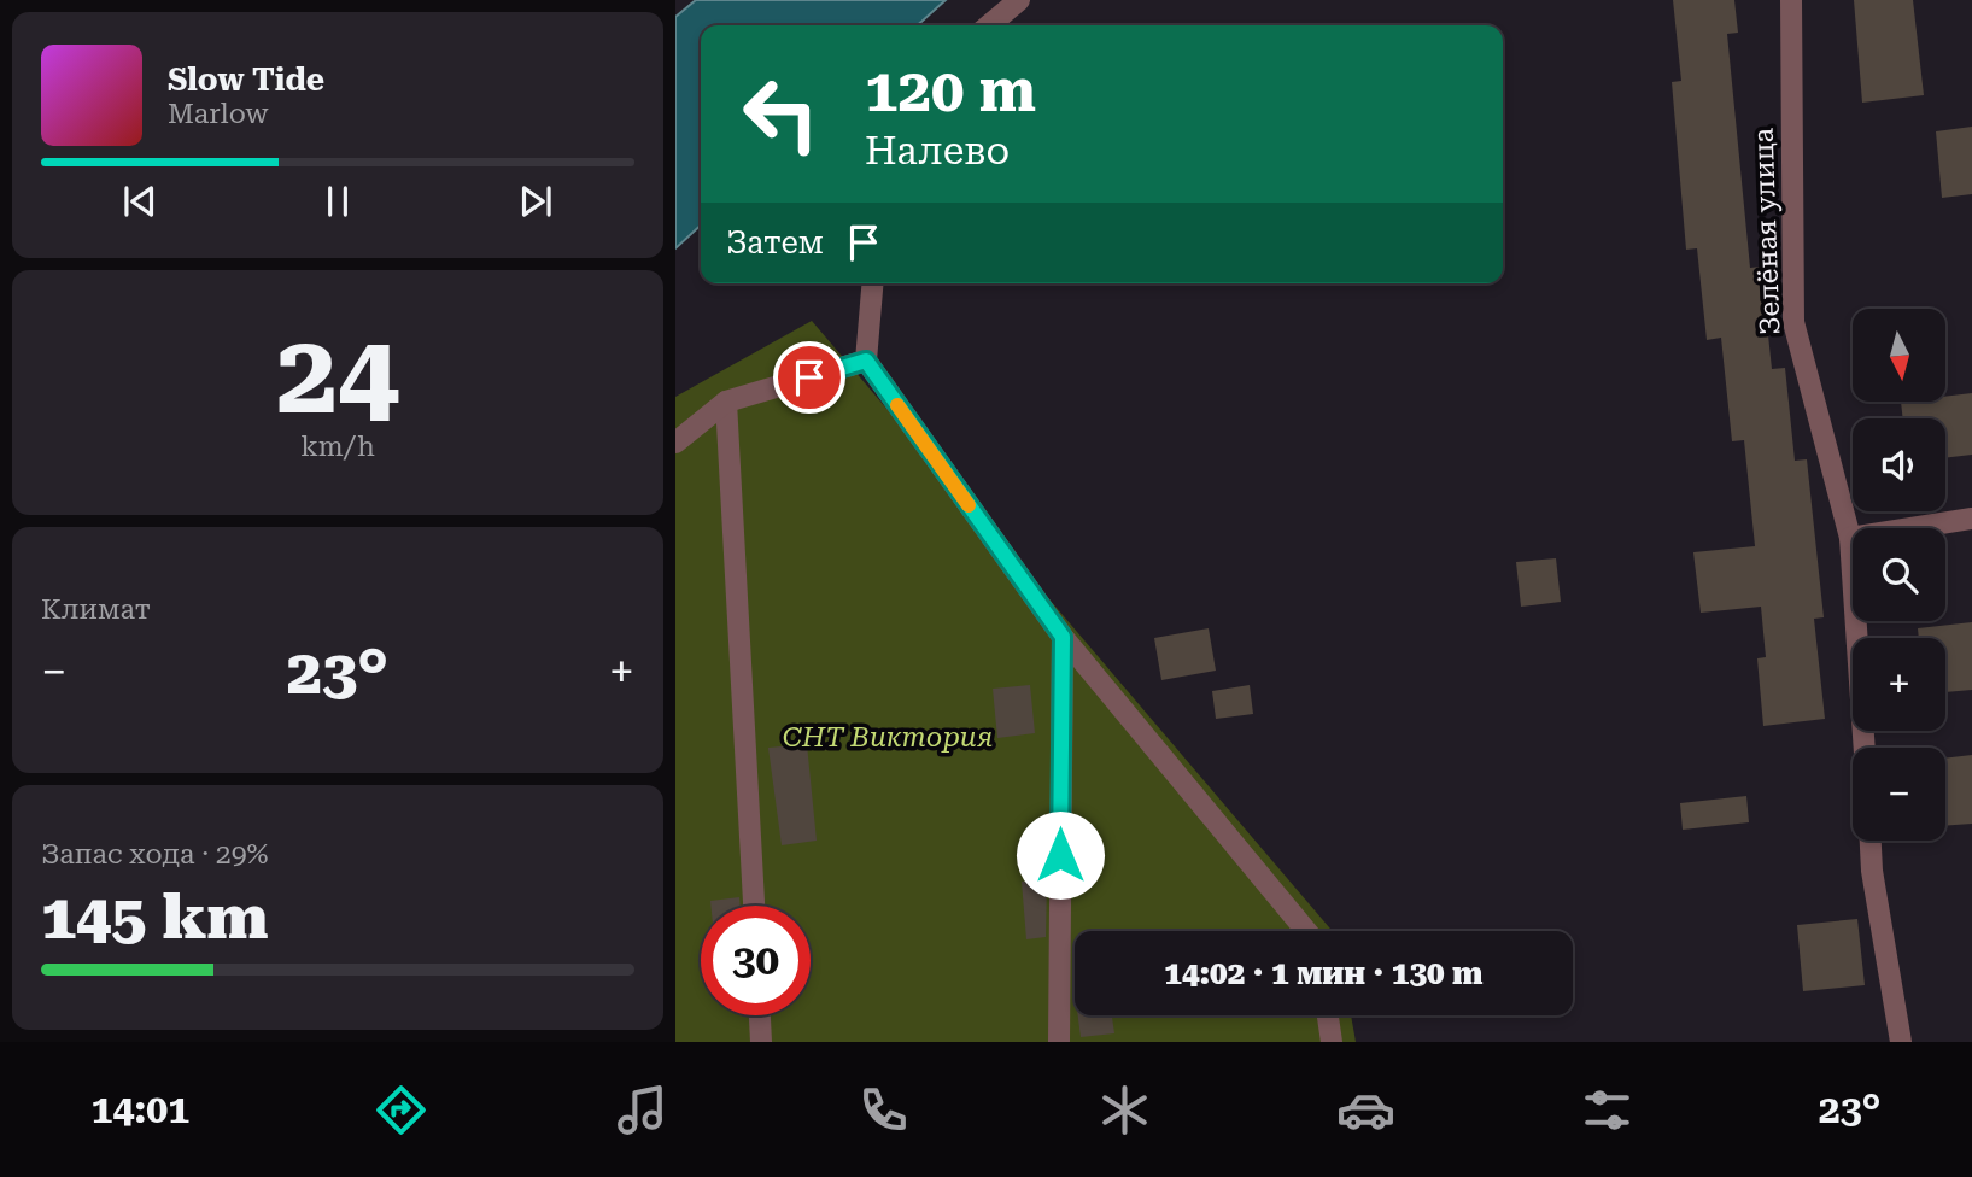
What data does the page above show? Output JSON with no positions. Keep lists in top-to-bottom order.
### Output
{
  "streets": {
    "street": ["Зелёная улица"]
  },
  "parks": ["СНТ Виктория"],
  "north": "bottom",
  "page": {
    "turn": ["120 m", "Налево"],
    "song": ["Slow Tide", "Marlow"],
    "then": "Затем",
    "tile": [
      ["24", "km/h"],
      "Климат",
      ["Запас хода · 29%", "145 km"]
    ],
    "map_buttons": ["+", "−"],
    "heat": ["−", "23°", "+"],
    "limit": "30",
    "trip": "14:02 · 1 мин · 130 m",
    "tabs": ["14:01", "23°"]
  }
}
